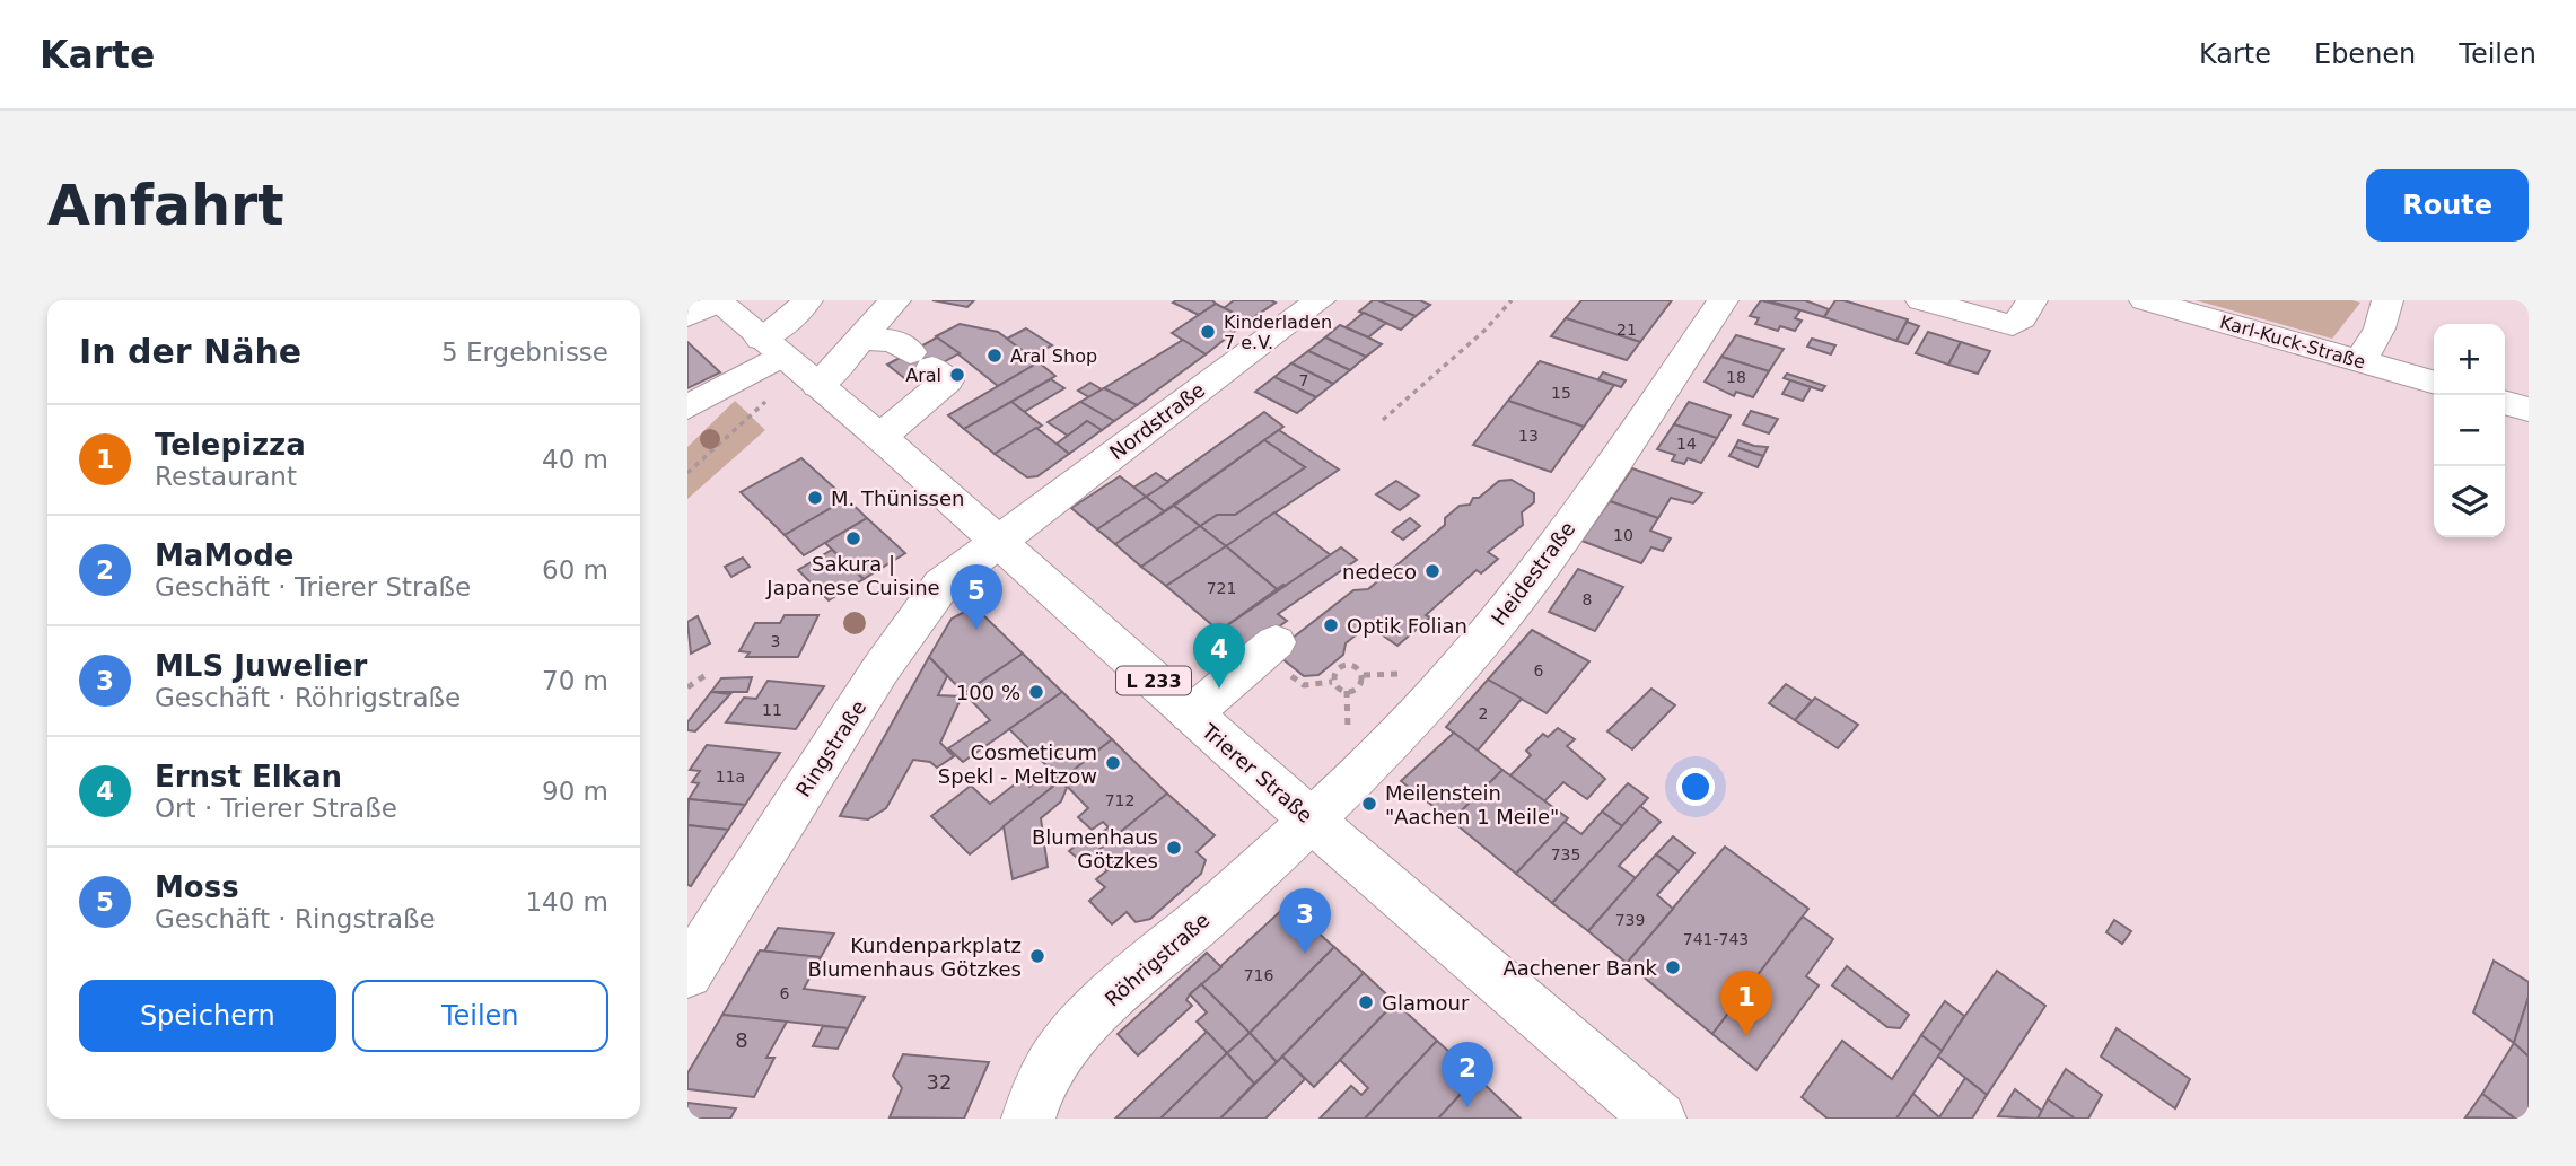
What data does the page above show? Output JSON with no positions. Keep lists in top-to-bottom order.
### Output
{
  "streets": {
    "street": [
      "Karl-Kuck-Straße",
      "Nordstraße",
      "Heidestraße",
      "L 233",
      "Ringstraße",
      "Trierer Straße",
      "Röhrigstraße"
    ]
  },
  "crossings": [
    ["Nordstraße", "Ringstraße"],
    ["Nordstraße", "Trierer Straße"],
    ["Heidestraße", "Trierer Straße"],
    ["Heidestraße", "Röhrigstraße"],
    ["Ringstraße", "Trierer Straße"],
    ["Trierer Straße", "Röhrigstraße"]
  ],
  "places": [
    "Kinderladen 7 e.V.",
    "Aral Shop",
    "Aral",
    "M. Thünissen",
    "Sakura | Japanese Cuisine",
    "nedeco",
    "Optik Folian",
    "100 %",
    "Cosmeticum Spekl - Meltzow",
    "Meilenstein \"Aachen 1 Meile\"",
    "Blumenhaus Götzkes",
    "Kundenparkplatz Blumenhaus Götzkes",
    "Aachener Bank",
    "Glamour"
  ],
  "house_numbers": [
    "21",
    "18",
    "7",
    "15",
    "13",
    "14",
    "10",
    "721",
    "8",
    "3",
    "6",
    "11",
    "2",
    "11a",
    "712",
    "735",
    "739",
    "741-743",
    "716",
    "6",
    "8",
    "32"
  ],
  "page": {
    "header": "Karte",
    "nav": ["Karte", "Ebenen", "Teilen"],
    "buttons": [
      "Route",
      ["Speichern", "Teilen"]
    ],
    "title": "Anfahrt",
    "heading": ["In der Nähe", "5 Ergebnisse"],
    "map_buttons": ["+", "−"],
    "list": [
      {
        "mark": "1",
        "name": "Telepizza",
        "note": "Restaurant",
        "value": "40 m"
      },
      {
        "mark": "2",
        "name": "MaMode",
        "note": "Geschäft · Trierer Straße",
        "value": "60 m"
      },
      {
        "mark": "3",
        "name": "MLS Juwelier",
        "note": "Geschäft · Röhrigstraße",
        "value": "70 m"
      },
      {
        "mark": "4",
        "name": "Ernst Elkan",
        "note": "Ort · Trierer Straße",
        "value": "90 m"
      },
      {
        "mark": "5",
        "name": "Moss",
        "note": "Geschäft · Ringstraße",
        "value": "140 m"
      }
    ],
    "pins": [
      "5",
      "4",
      "3",
      "1",
      "2"
    ]
  }
}
